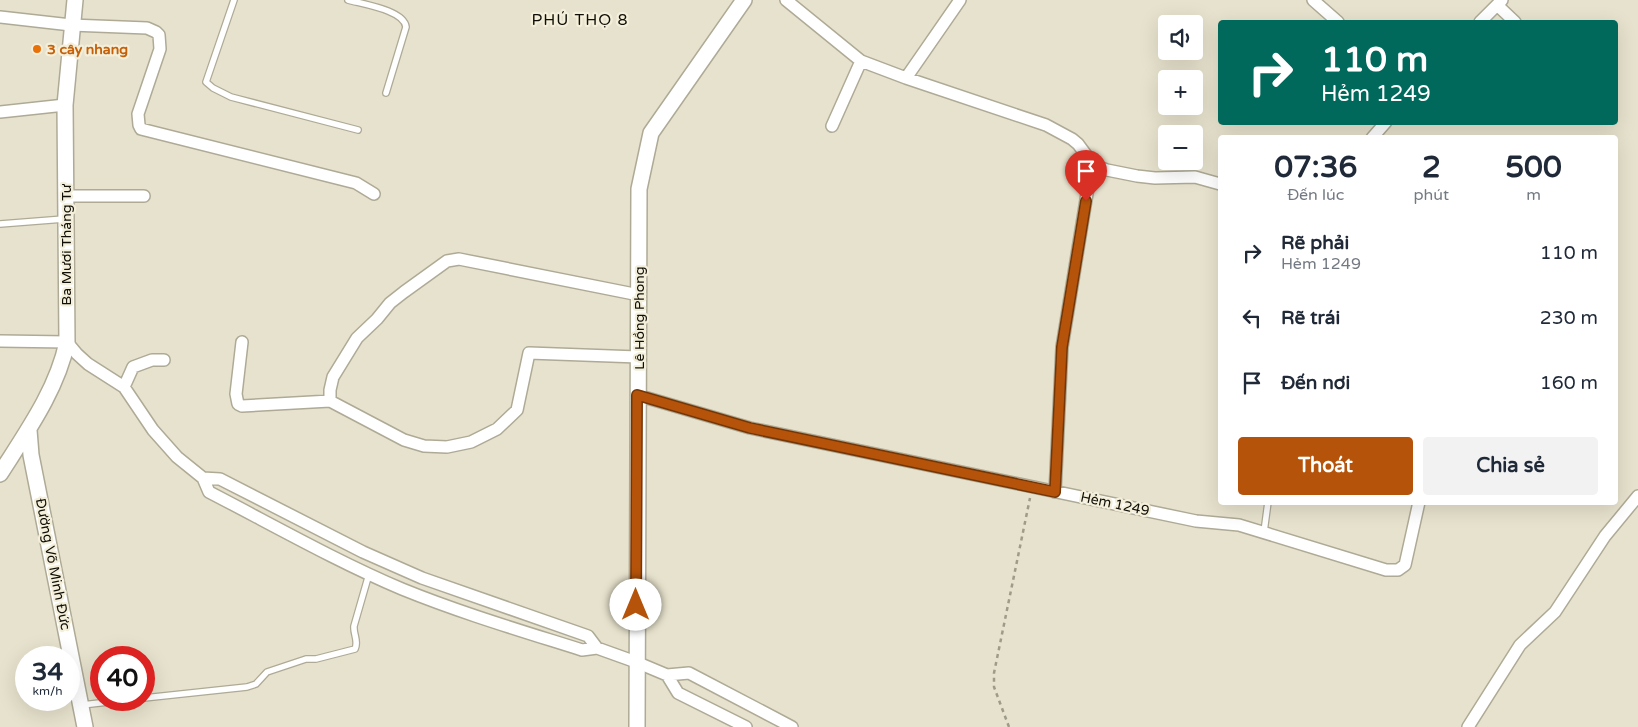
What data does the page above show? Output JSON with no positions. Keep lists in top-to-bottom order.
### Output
{
  "streets": {
    "street": [
      "Ba Mươi Tháng Tư",
      "Lê Hồng Phong",
      "Hẻm 1249",
      "Đường Võ Minh Đức"
    ]
  },
  "crossings": [
    ["Ba Mươi Tháng Tư", "Đường Võ Minh Đức"],
    ["Lê Hồng Phong", "Hẻm 1249"]
  ],
  "districts": ["PHÚ THỌ 8"],
  "places": ["3 cây nhang"],
  "page": {
    "map_buttons": ["+", "−"],
    "turn": ["110 m", "Hẻm 1249"],
    "eta": [
      "07:36",
      "Đến lúc",
      "2",
      "phút",
      "500",
      "m"
    ],
    "list": [
      {
        "name": "Rẽ phải",
        "note": "Hẻm 1249",
        "value": "110 m"
      },
      {
        "name": "Rẽ trái",
        "value": "230 m"
      },
      {
        "name": "Đến nơi",
        "value": "160 m"
      }
    ],
    "buttons": ["Thoát", "Chia sẻ"],
    "speed": "34 km/h",
    "limit": "40"
  }
}
